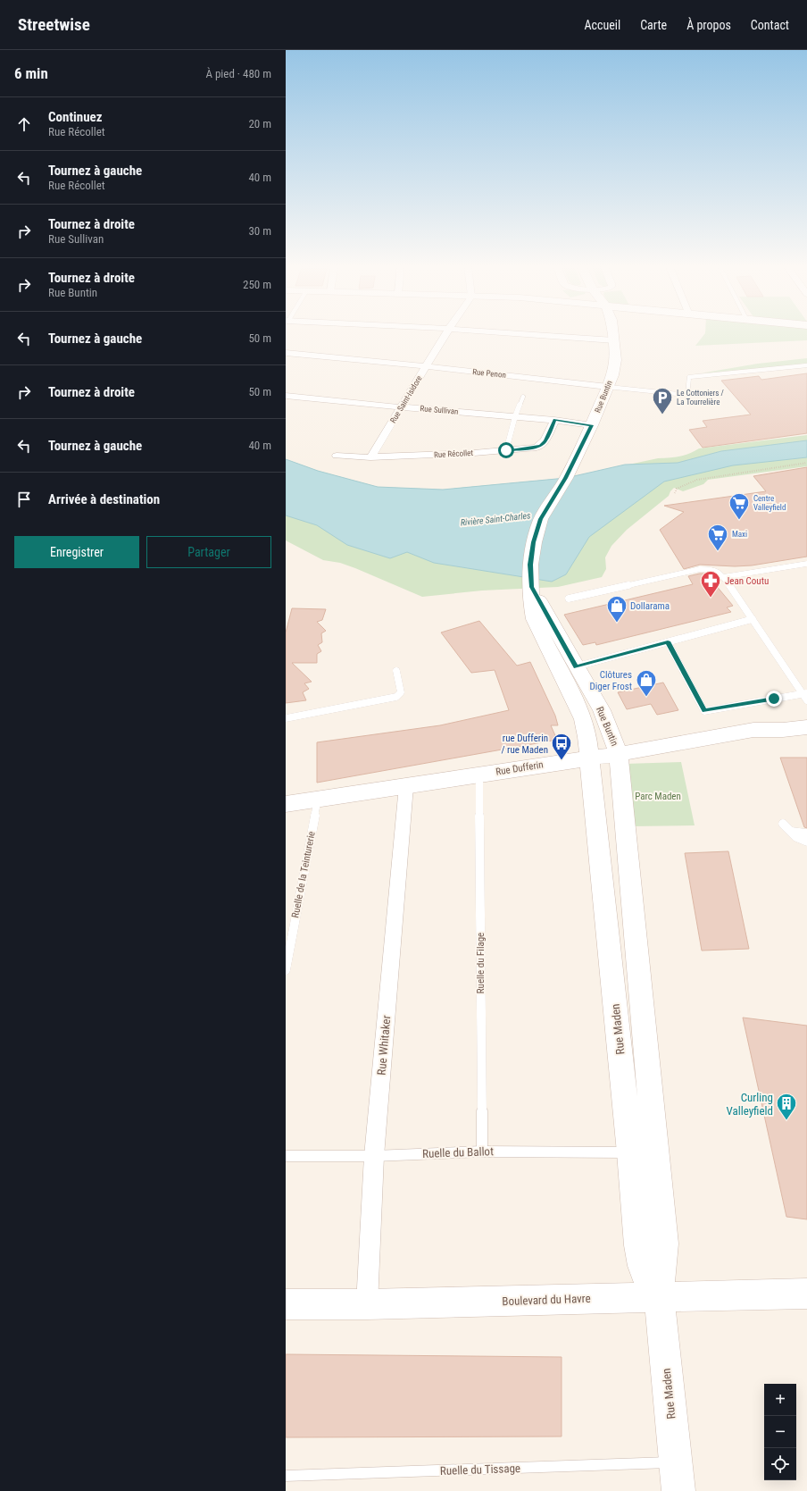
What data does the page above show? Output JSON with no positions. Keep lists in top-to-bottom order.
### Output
{
  "streets": {
    "street": [
      "Rue Penon",
      "Rue Buntin",
      "Rue Saint-Isidore",
      "Rue Sullivan",
      "Rue Récollet",
      "Rue Dufferin",
      "Rue Maden",
      "Rue Whitaker",
      "Boulevard du Havre"
    ],
    "lane": [
      "Ruelle de la Teinturerie",
      "Ruelle du Filage",
      "Ruelle du Ballot",
      "Ruelle du Tissage"
    ]
  },
  "crossings": [
    ["Rue Penon", "Rue Buntin"],
    ["Rue Penon", "Rue Saint-Isidore"],
    ["Rue Buntin", "Rue Sullivan"],
    ["Rue Buntin", "Rue Dufferin"],
    ["Rue Buntin", "Rue Maden"],
    ["Rue Saint-Isidore", "Rue Sullivan"],
    ["Rue Saint-Isidore", "Rue Récollet"],
    ["Rue Sullivan", "Rue Récollet"],
    ["Rue Dufferin", "Ruelle de la Teinturerie"],
    ["Rue Dufferin", "Ruelle du Filage"],
    ["Rue Dufferin", "Rue Maden"],
    ["Rue Dufferin", "Rue Whitaker"],
    ["Ruelle du Filage", "Ruelle du Ballot"],
    ["Rue Maden", "Ruelle du Ballot"],
    ["Rue Maden", "Boulevard du Havre"],
    ["Rue Maden", "Ruelle du Tissage"],
    ["Rue Whitaker", "Ruelle du Ballot"],
    ["Rue Whitaker", "Boulevard du Havre"]
  ],
  "water": ["Rivière Saint-Charles"],
  "parks": ["Parc Maden"],
  "places": {
    "parking": ["Le Cottoniers / La Tourrelière"],
    "supermarket": ["Centre Valleyfield", "Maxi"],
    "pharmacy": ["Jean Coutu"],
    "shop": ["Dollarama", "Clôtures Diger Frost"],
    "bus stop": ["rue Dufferin / rue Maden"],
    "building": ["Curling Valleyfield"]
  },
  "page": {
    "header": "Streetwise",
    "nav": [
      "Accueil",
      "Carte",
      "À propos",
      "Contact"
    ],
    "heading": ["6 min", "À pied · 480 m"],
    "list": [
      ["Continuez", "Rue Récollet", "20 m"],
      ["Tournez à gauche", "Rue Récollet", "40 m"],
      ["Tournez à droite", "Rue Sullivan", "30 m"],
      ["Tournez à droite", "Rue Buntin", "250 m"],
      ["Tournez à gauche", "50 m"],
      ["Tournez à droite", "50 m"],
      ["Tournez à gauche", "40 m"],
      "Arrivée à destination"
    ],
    "buttons": ["Enregistrer", "Partager"],
    "map_buttons": ["+", "−"]
  }
}
